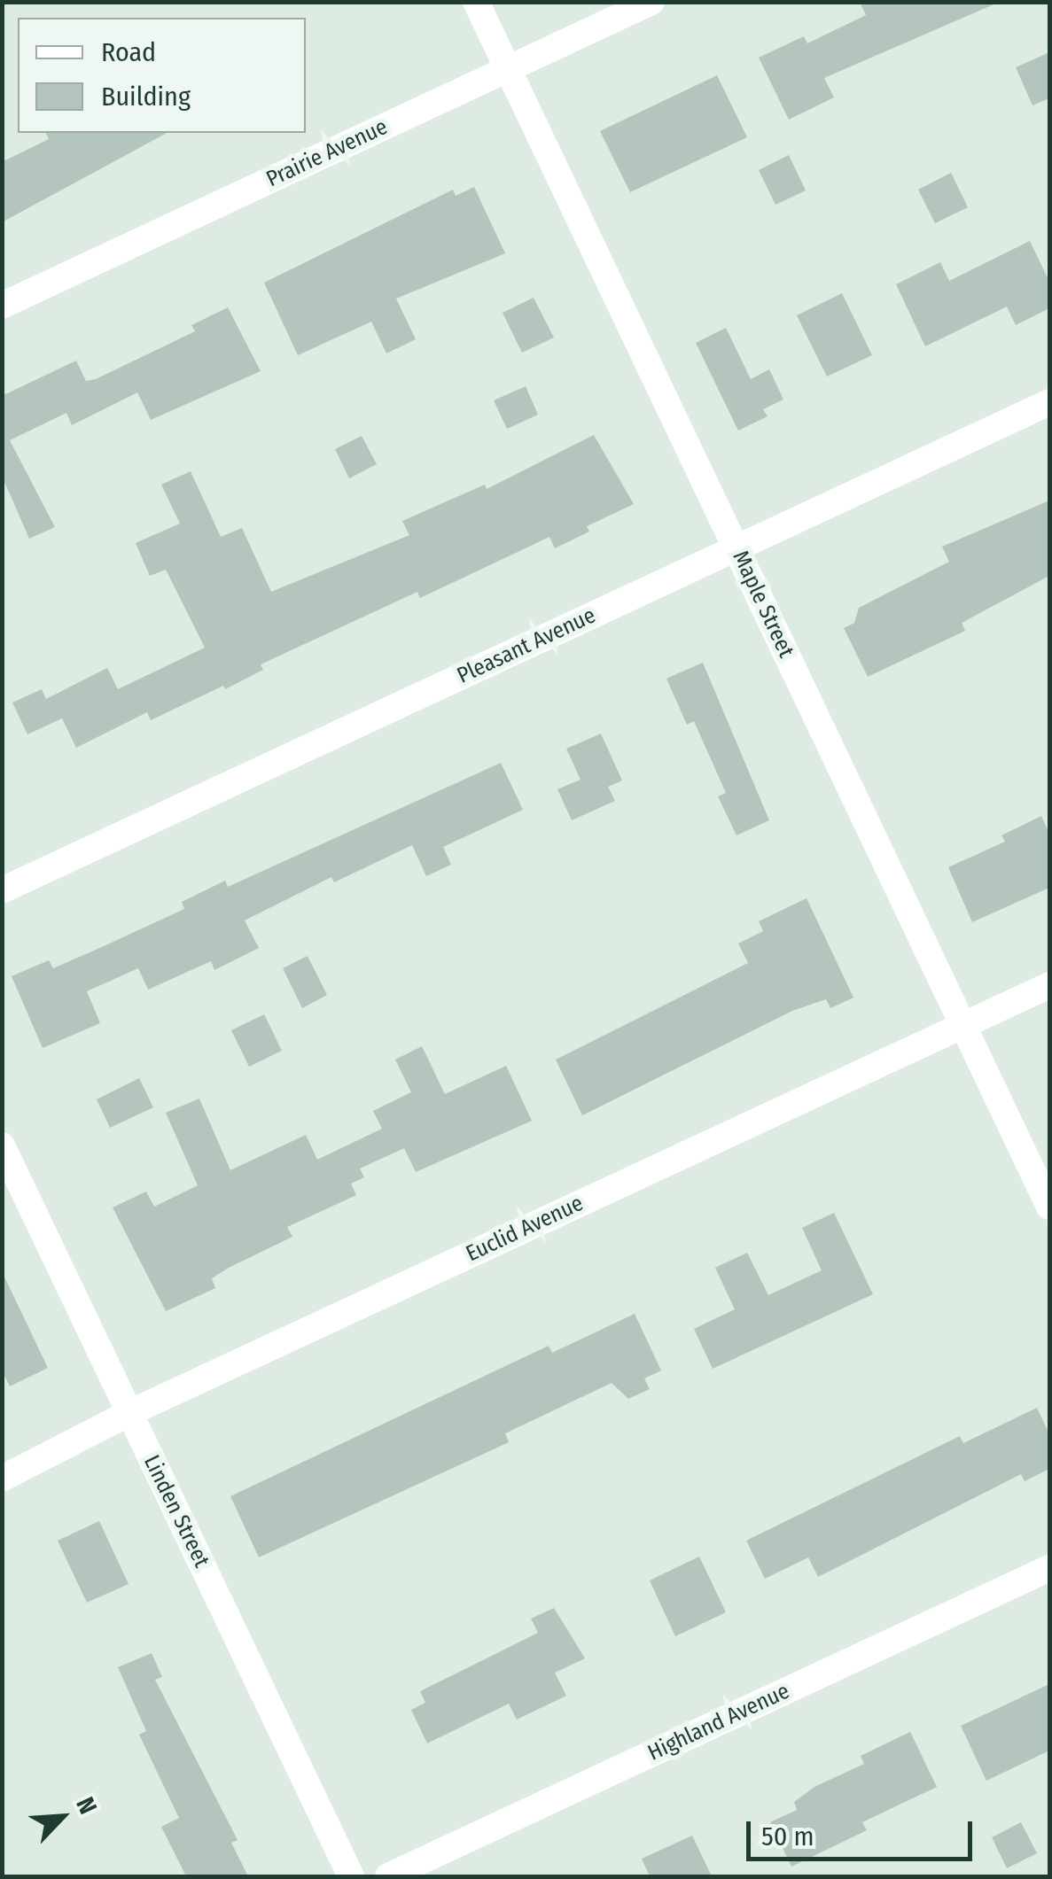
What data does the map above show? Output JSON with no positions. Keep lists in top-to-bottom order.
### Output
{
  "streets": {
    "street": [
      "Prairie Avenue",
      "Maple Street",
      "Pleasant Avenue",
      "Euclid Avenue",
      "Linden Street",
      "Highland Avenue"
    ]
  },
  "crossings": [
    ["Prairie Avenue", "Maple Street"],
    ["Maple Street", "Pleasant Avenue"],
    ["Maple Street", "Euclid Avenue"],
    ["Euclid Avenue", "Linden Street"]
  ],
  "legend": ["Road", "Building"],
  "scale_bar": "50 m",
  "north": "top right"
}
